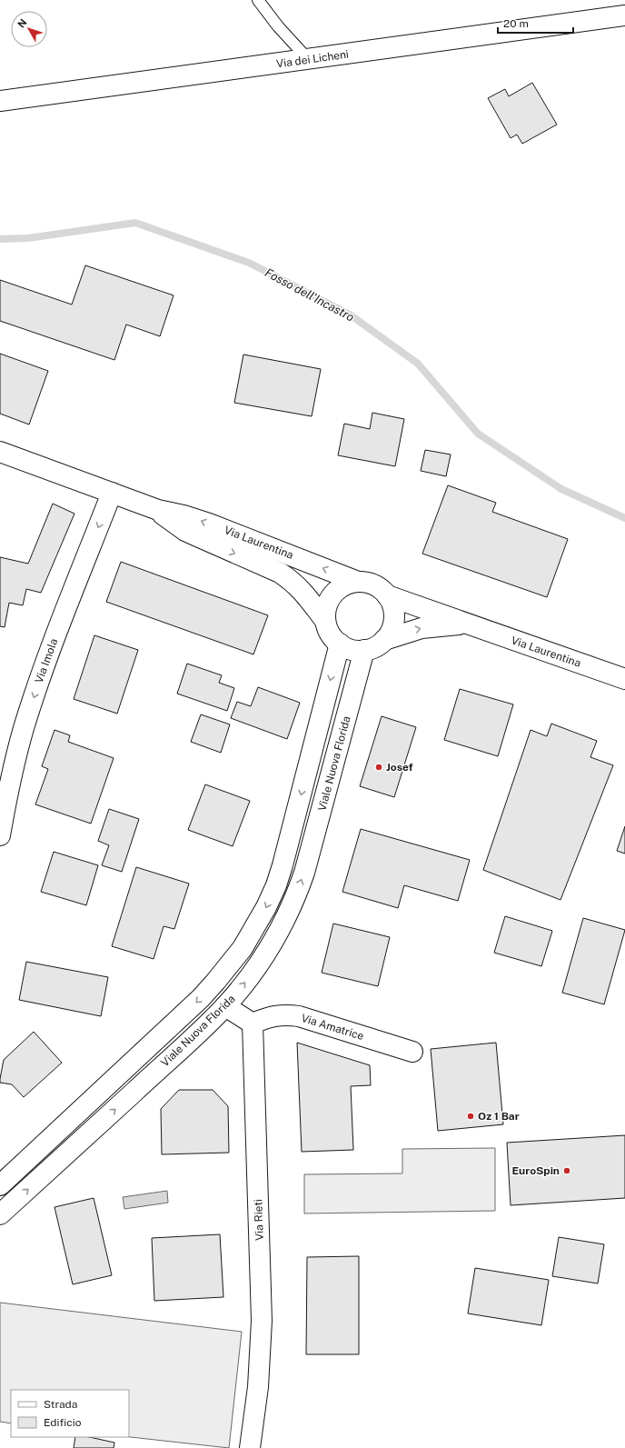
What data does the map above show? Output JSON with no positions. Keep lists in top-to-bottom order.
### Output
{
  "streets": {
    "street": [
      "Via dei Licheni",
      "Via Laurentina",
      "Via Imola",
      "Viale Nuova Florida",
      "Via Amatrice",
      "Via Rieti"
    ]
  },
  "crossings": [
    ["Via Laurentina", "Via Imola"],
    ["Via Laurentina", "Viale Nuova Florida"],
    ["Via Amatrice", "Via Rieti"]
  ],
  "one_way": ["Via Imola"],
  "water": ["Fosso dell'Incastro"],
  "places": ["Josef", "Oz 1 Bar", "EuroSpin"],
  "legend": ["Strada", "Edificio"],
  "scale_bar": "20 m",
  "north": "top left"
}
